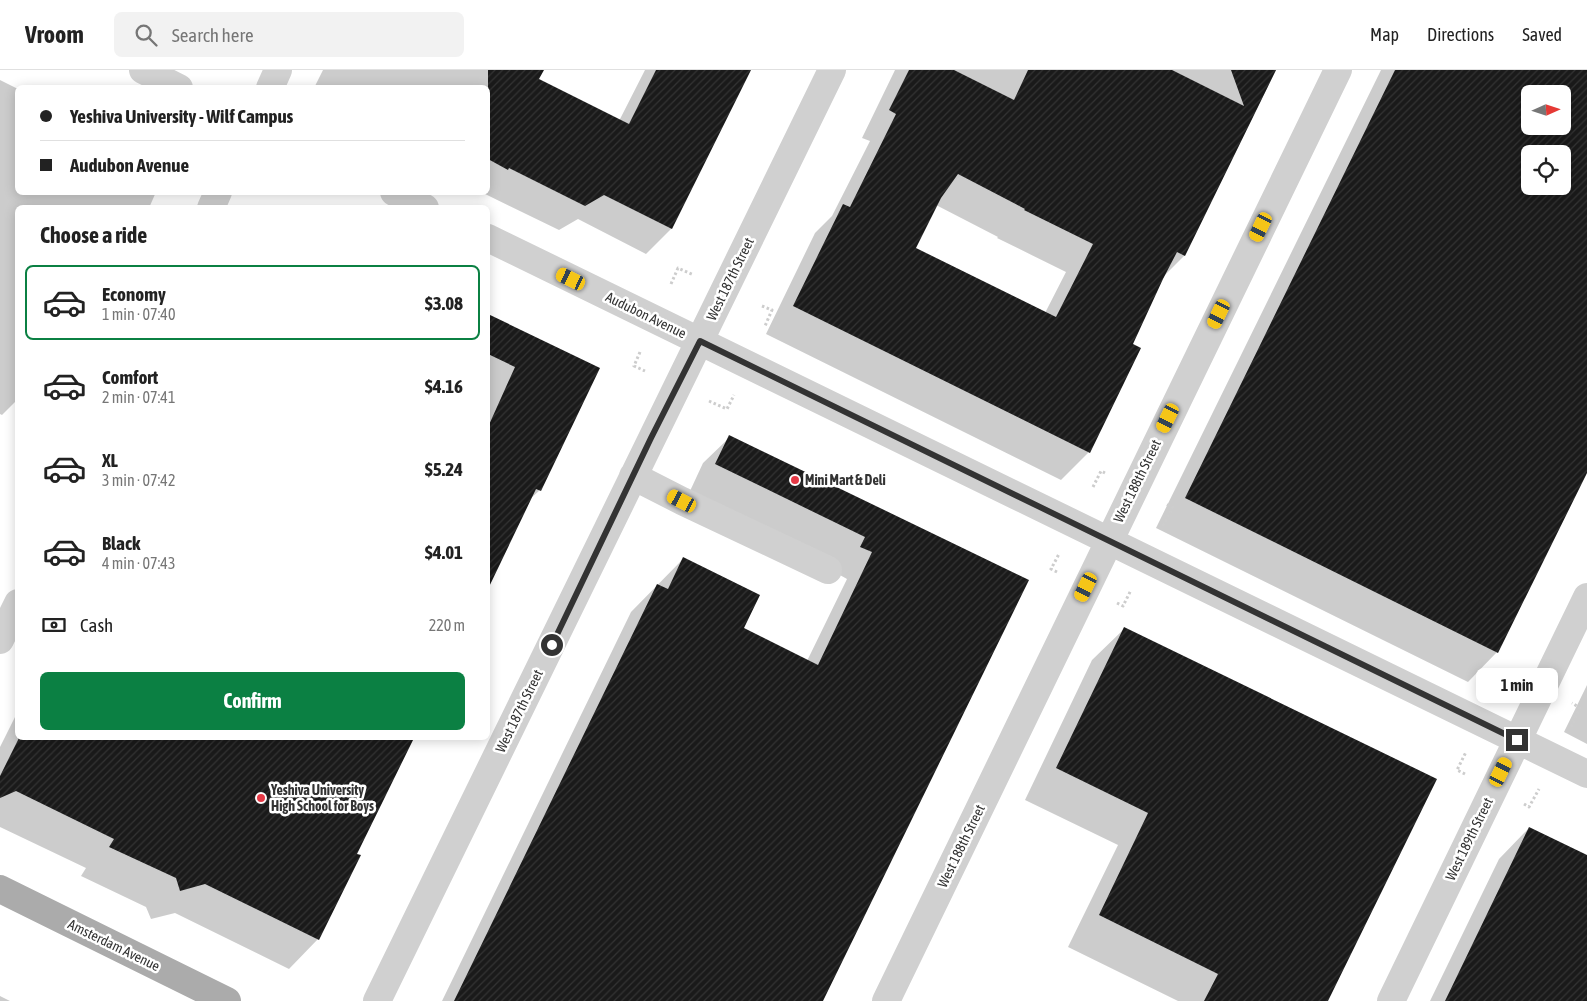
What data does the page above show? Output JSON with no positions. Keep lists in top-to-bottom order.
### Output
{
  "streets": {
    "main road": ["Amsterdam Avenue"],
    "street": [
      "West 187th Street",
      "Audubon Avenue",
      "West 188th Street",
      "West 189th Street"
    ]
  },
  "crossings": [
    ["West 187th Street", "Audubon Avenue"],
    ["Audubon Avenue", "West 188th Street"],
    ["Audubon Avenue", "West 189th Street"]
  ],
  "places": ["Mini Mart & Deli", "Yeshiva University High School for Boys"],
  "north": "right",
  "page": {
    "header": "Vroom",
    "search": "Search here",
    "nav": ["Map", "Directions", "Saved"],
    "banner": ["Yeshiva University - Wilf Campus", "Audubon Avenue"],
    "heading": "Choose a ride",
    "list": [
      {
        "name": "Economy",
        "note": "1 min · 07:40",
        "value": "$3.08"
      },
      {
        "name": "Comfort",
        "note": "2 min · 07:41",
        "value": "$4.16"
      },
      {
        "name": "XL",
        "note": "3 min · 07:42",
        "value": "$5.24"
      },
      {
        "name": "Black",
        "note": "4 min · 07:43",
        "value": "$4.01"
      }
    ],
    "pay": ["Cash", "220 m"],
    "buttons": "Confirm",
    "bubble": "1 min"
  }
}
